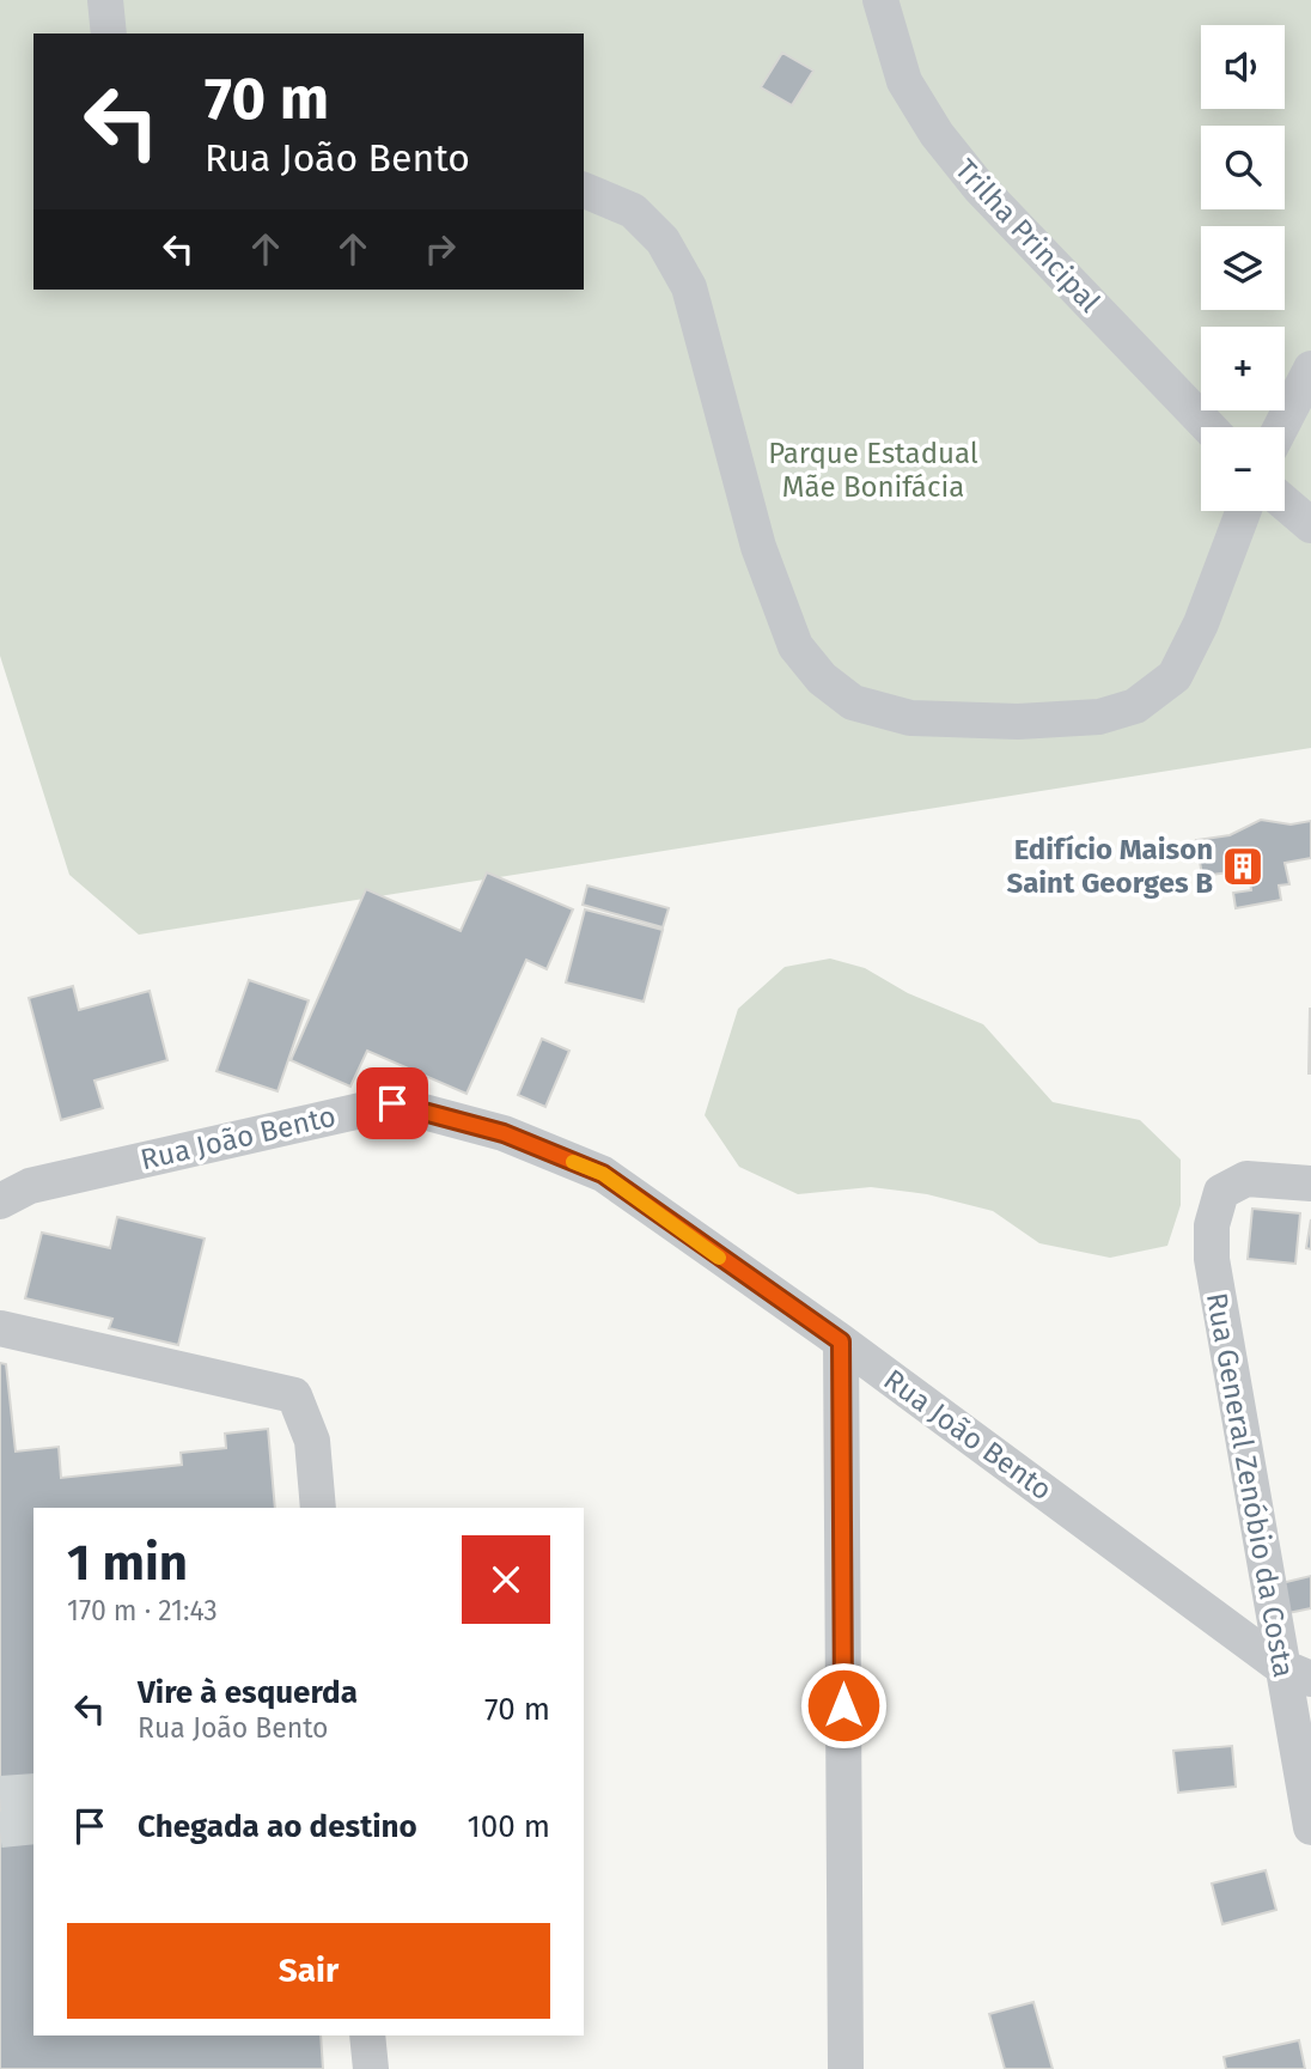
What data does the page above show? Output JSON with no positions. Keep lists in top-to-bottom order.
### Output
{
  "streets": {
    "street": ["Trilha Principal", "Rua João Bento", "Rua General Zenóbio da Costa"]
  },
  "crossings": [
    ["Rua João Bento", "Rua General Zenóbio da Costa"]
  ],
  "parks": ["Parque Estadual Mãe Bonifácia"],
  "places": {
    "building": ["Edifício Maison Saint Georges B"]
  },
  "page": {
    "map_buttons": ["+", "−"],
    "turn": ["70 m", "Rua João Bento"],
    "heading": ["1 min", "170 m · 21:43"],
    "list": [
      {
        "name": "Vire à esquerda",
        "note": "Rua João Bento",
        "value": "70 m"
      },
      {
        "name": "Chegada ao destino",
        "value": "100 m"
      }
    ],
    "buttons": "Sair"
  }
}
